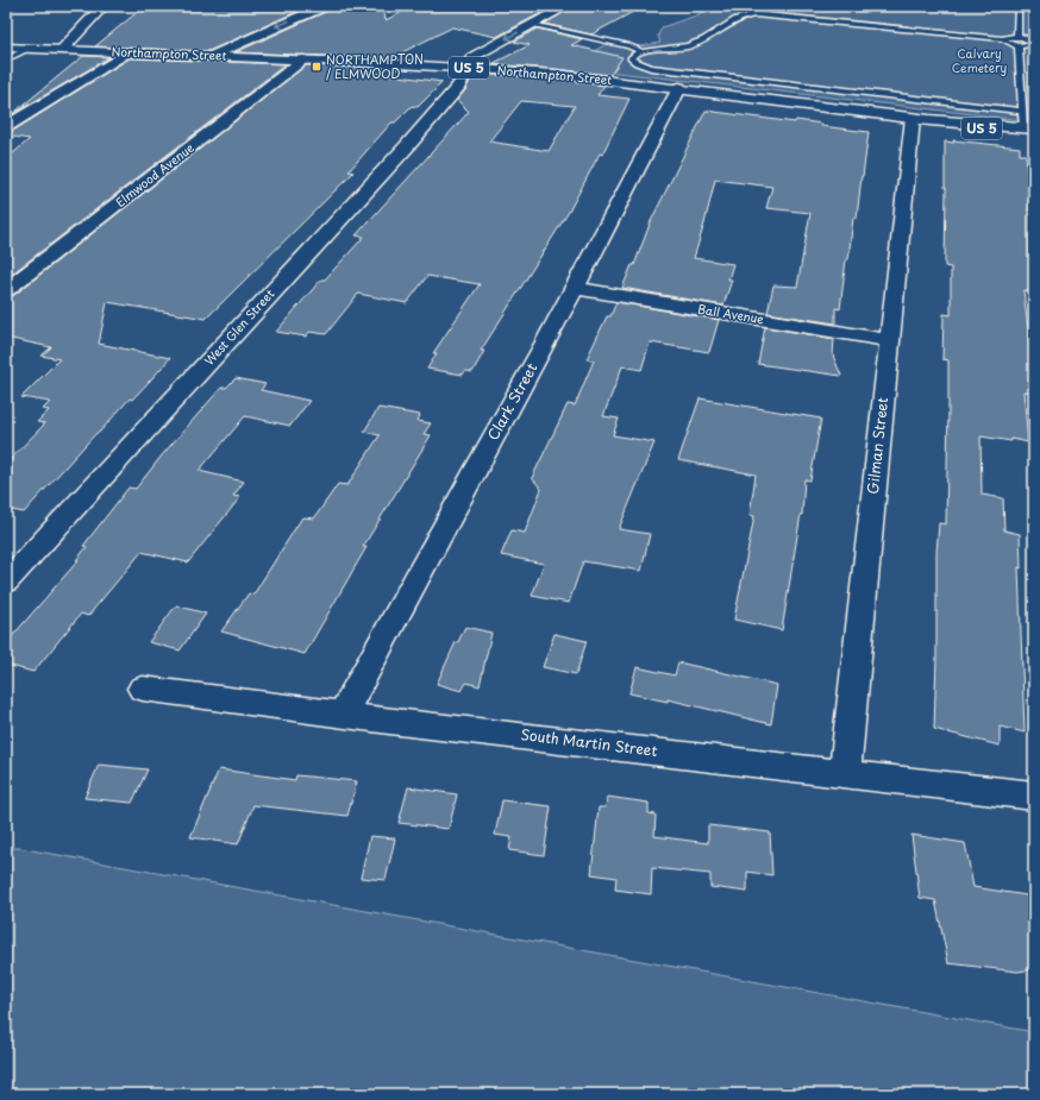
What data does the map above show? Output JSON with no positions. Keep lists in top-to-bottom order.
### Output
{
  "streets": {
    "street": [
      "Northampton Street",
      "US 5",
      "Elmwood Avenue",
      "Ball Avenue",
      "West Glen Street",
      "Clark Street",
      "Gilman Street",
      "South Martin Street"
    ]
  },
  "crossings": [
    ["Northampton Street", "Elmwood Avenue"],
    ["Northampton Street", "West Glen Street"],
    ["Northampton Street", "Clark Street"],
    ["Northampton Street", "Gilman Street"],
    ["Ball Avenue", "Clark Street"],
    ["Ball Avenue", "Gilman Street"],
    ["Clark Street", "South Martin Street"],
    ["Gilman Street", "South Martin Street"]
  ],
  "parks": ["Calvary Cemetery"],
  "places": {
    "transit": ["NORTHAMPTON / ELMWOOD"]
  }
}
